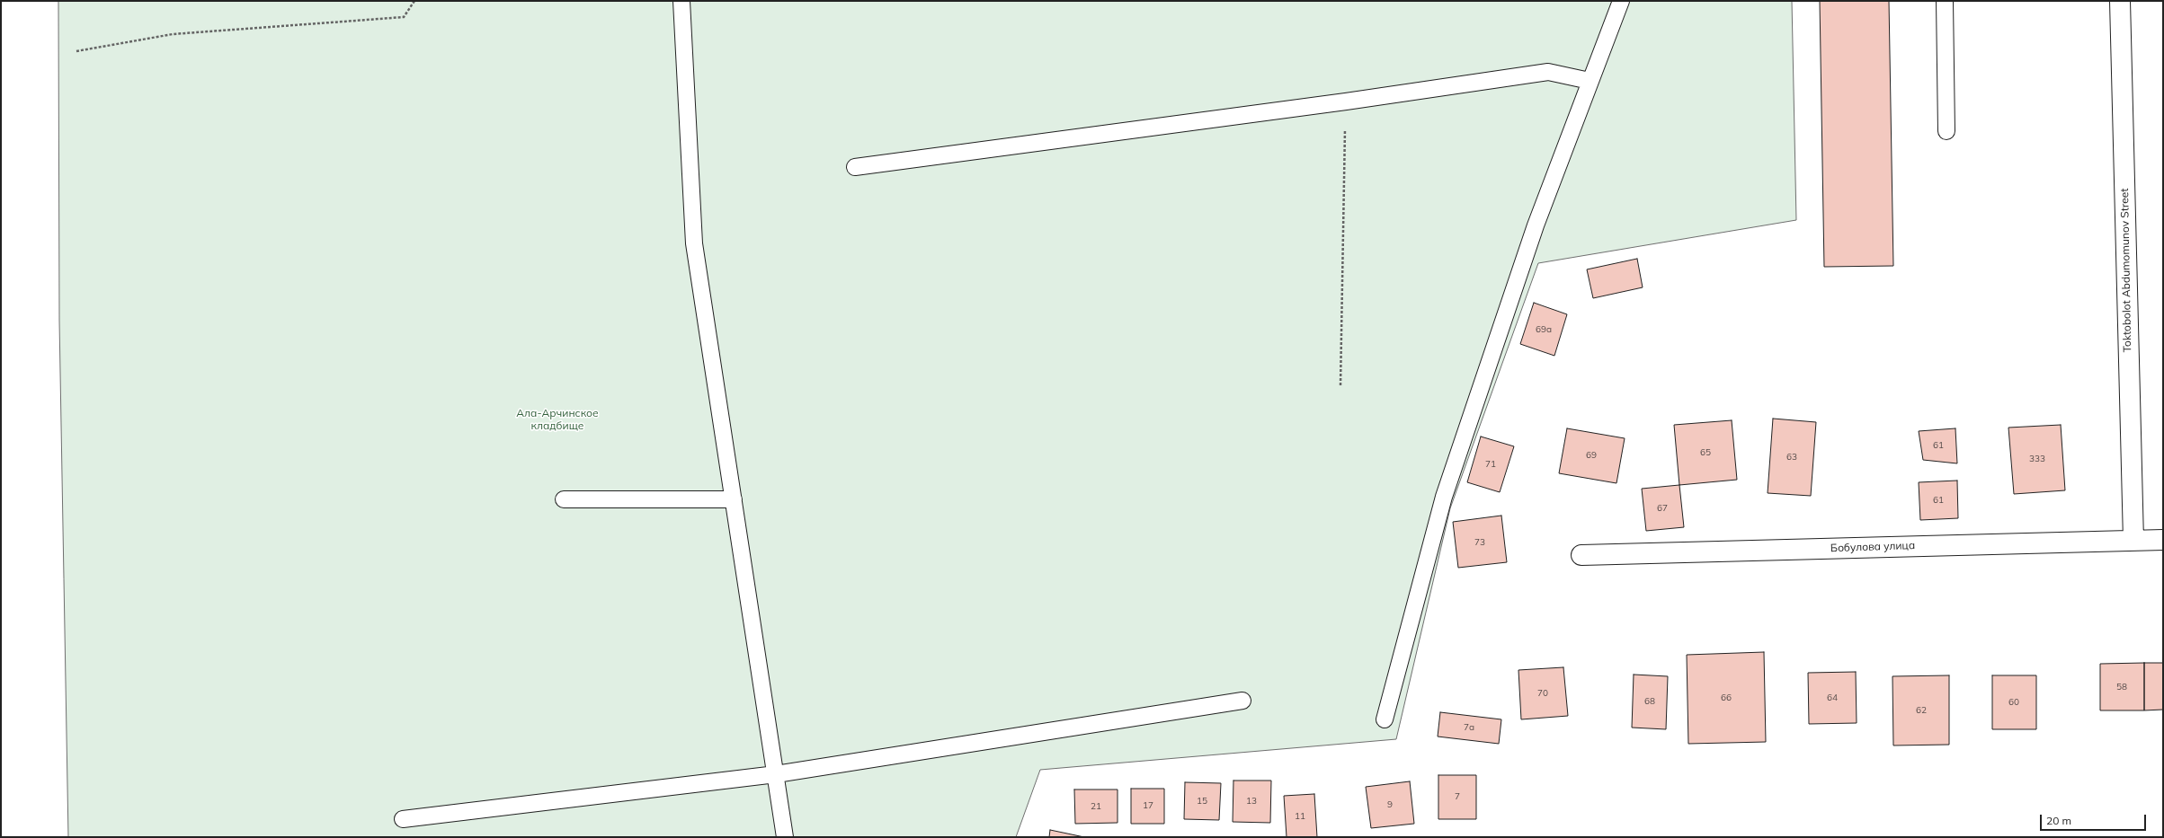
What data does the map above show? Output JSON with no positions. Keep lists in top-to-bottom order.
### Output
{
  "streets": {
    "street": ["Toktobolot Abdumomunov Street", "Бобулова улица"]
  },
  "crossings": [
    ["Toktobolot Abdumomunov Street", "Бобулова улица"]
  ],
  "parks": ["Ала-Арчинское кладбище"],
  "house_numbers": [
    "69а",
    "61",
    "65",
    "69",
    "63",
    "333",
    "71",
    "61",
    "67",
    "73",
    "58",
    "70",
    "66",
    "64",
    "68",
    "60",
    "62",
    "7а",
    "7",
    "15",
    "13",
    "9",
    "17",
    "21",
    "11"
  ],
  "scale_bar": "20 m"
}
